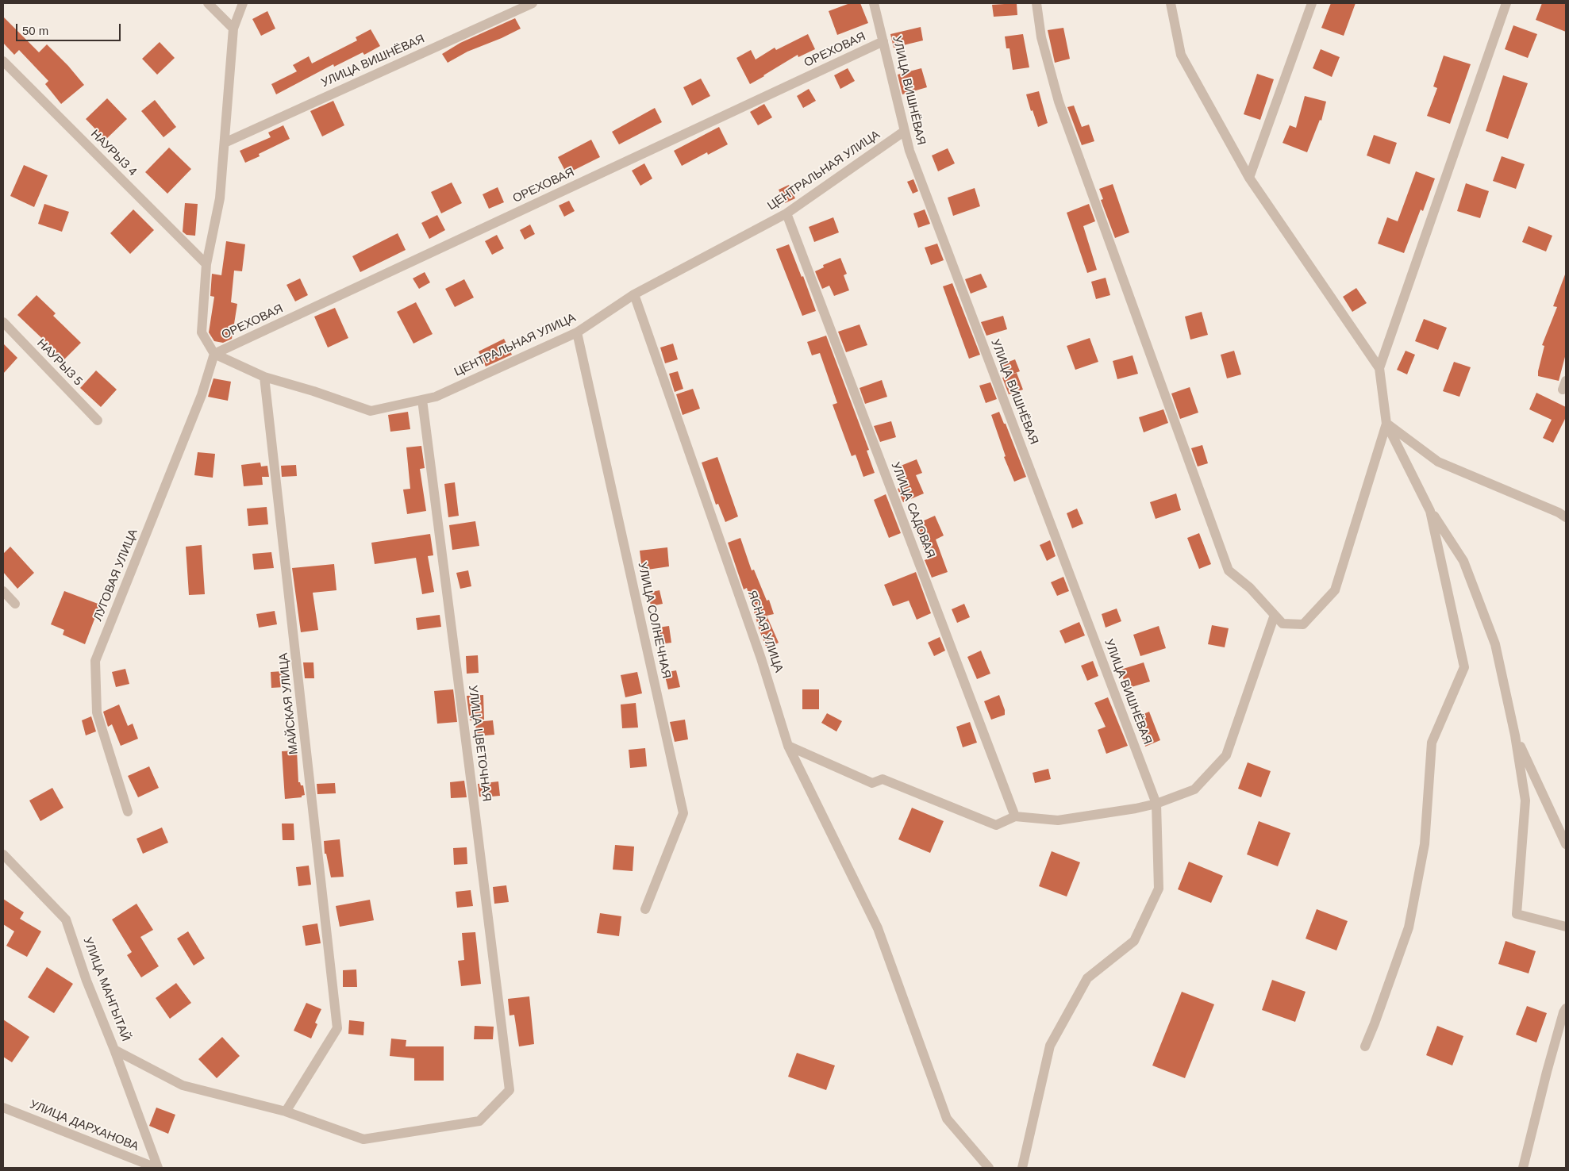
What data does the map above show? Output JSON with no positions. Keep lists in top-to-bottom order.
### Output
{
  "streets": {
    "street": [
      "ОРЕХОВАЯ",
      "УЛИЦА ВИШНЁВАЯ",
      "НАУРЫЗ 4",
      "ЦЕНТРАЛЬНАЯ УЛИЦА",
      "НАУРЫЗ 5",
      "УЛИЦА САДОВАЯ",
      "ЛУГОВАЯ УЛИЦА",
      "УЛИЦА СОЛНЕЧНАЯ",
      "ЯСНАЯ УЛИЦА",
      "МАЙСКАЯ УЛИЦА",
      "УЛИЦА ЦВЕТОЧНАЯ",
      "УЛИЦА МАНГЫТАЙ",
      "УЛИЦА ДАРХАНОВА"
    ]
  },
  "crossings": [
    ["ОРЕХОВАЯ", "УЛИЦА ВИШНЁВАЯ"],
    ["ОРЕХОВАЯ", "ЦЕНТРАЛЬНАЯ УЛИЦА"],
    ["ОРЕХОВАЯ", "ЛУГОВАЯ УЛИЦА"],
    ["УЛИЦА ВИШНЁВАЯ", "ЦЕНТРАЛЬНАЯ УЛИЦА"],
    ["ЦЕНТРАЛЬНАЯ УЛИЦА", "УЛИЦА САДОВАЯ"],
    ["ЦЕНТРАЛЬНАЯ УЛИЦА", "ЛУГОВАЯ УЛИЦА"],
    ["ЦЕНТРАЛЬНАЯ УЛИЦА", "УЛИЦА СОЛНЕЧНАЯ"],
    ["ЦЕНТРАЛЬНАЯ УЛИЦА", "ЯСНАЯ УЛИЦА"],
    ["ЦЕНТРАЛЬНАЯ УЛИЦА", "МАЙСКАЯ УЛИЦА"],
    ["ЦЕНТРАЛЬНАЯ УЛИЦА", "УЛИЦА ЦВЕТОЧНАЯ"],
    ["МАЙСКАЯ УЛИЦА", "УЛИЦА МАНГЫТАЙ"],
    ["УЛИЦА ЦВЕТОЧНАЯ", "УЛИЦА МАНГЫТАЙ"]
  ],
  "scale_bar": "50 m"
}
